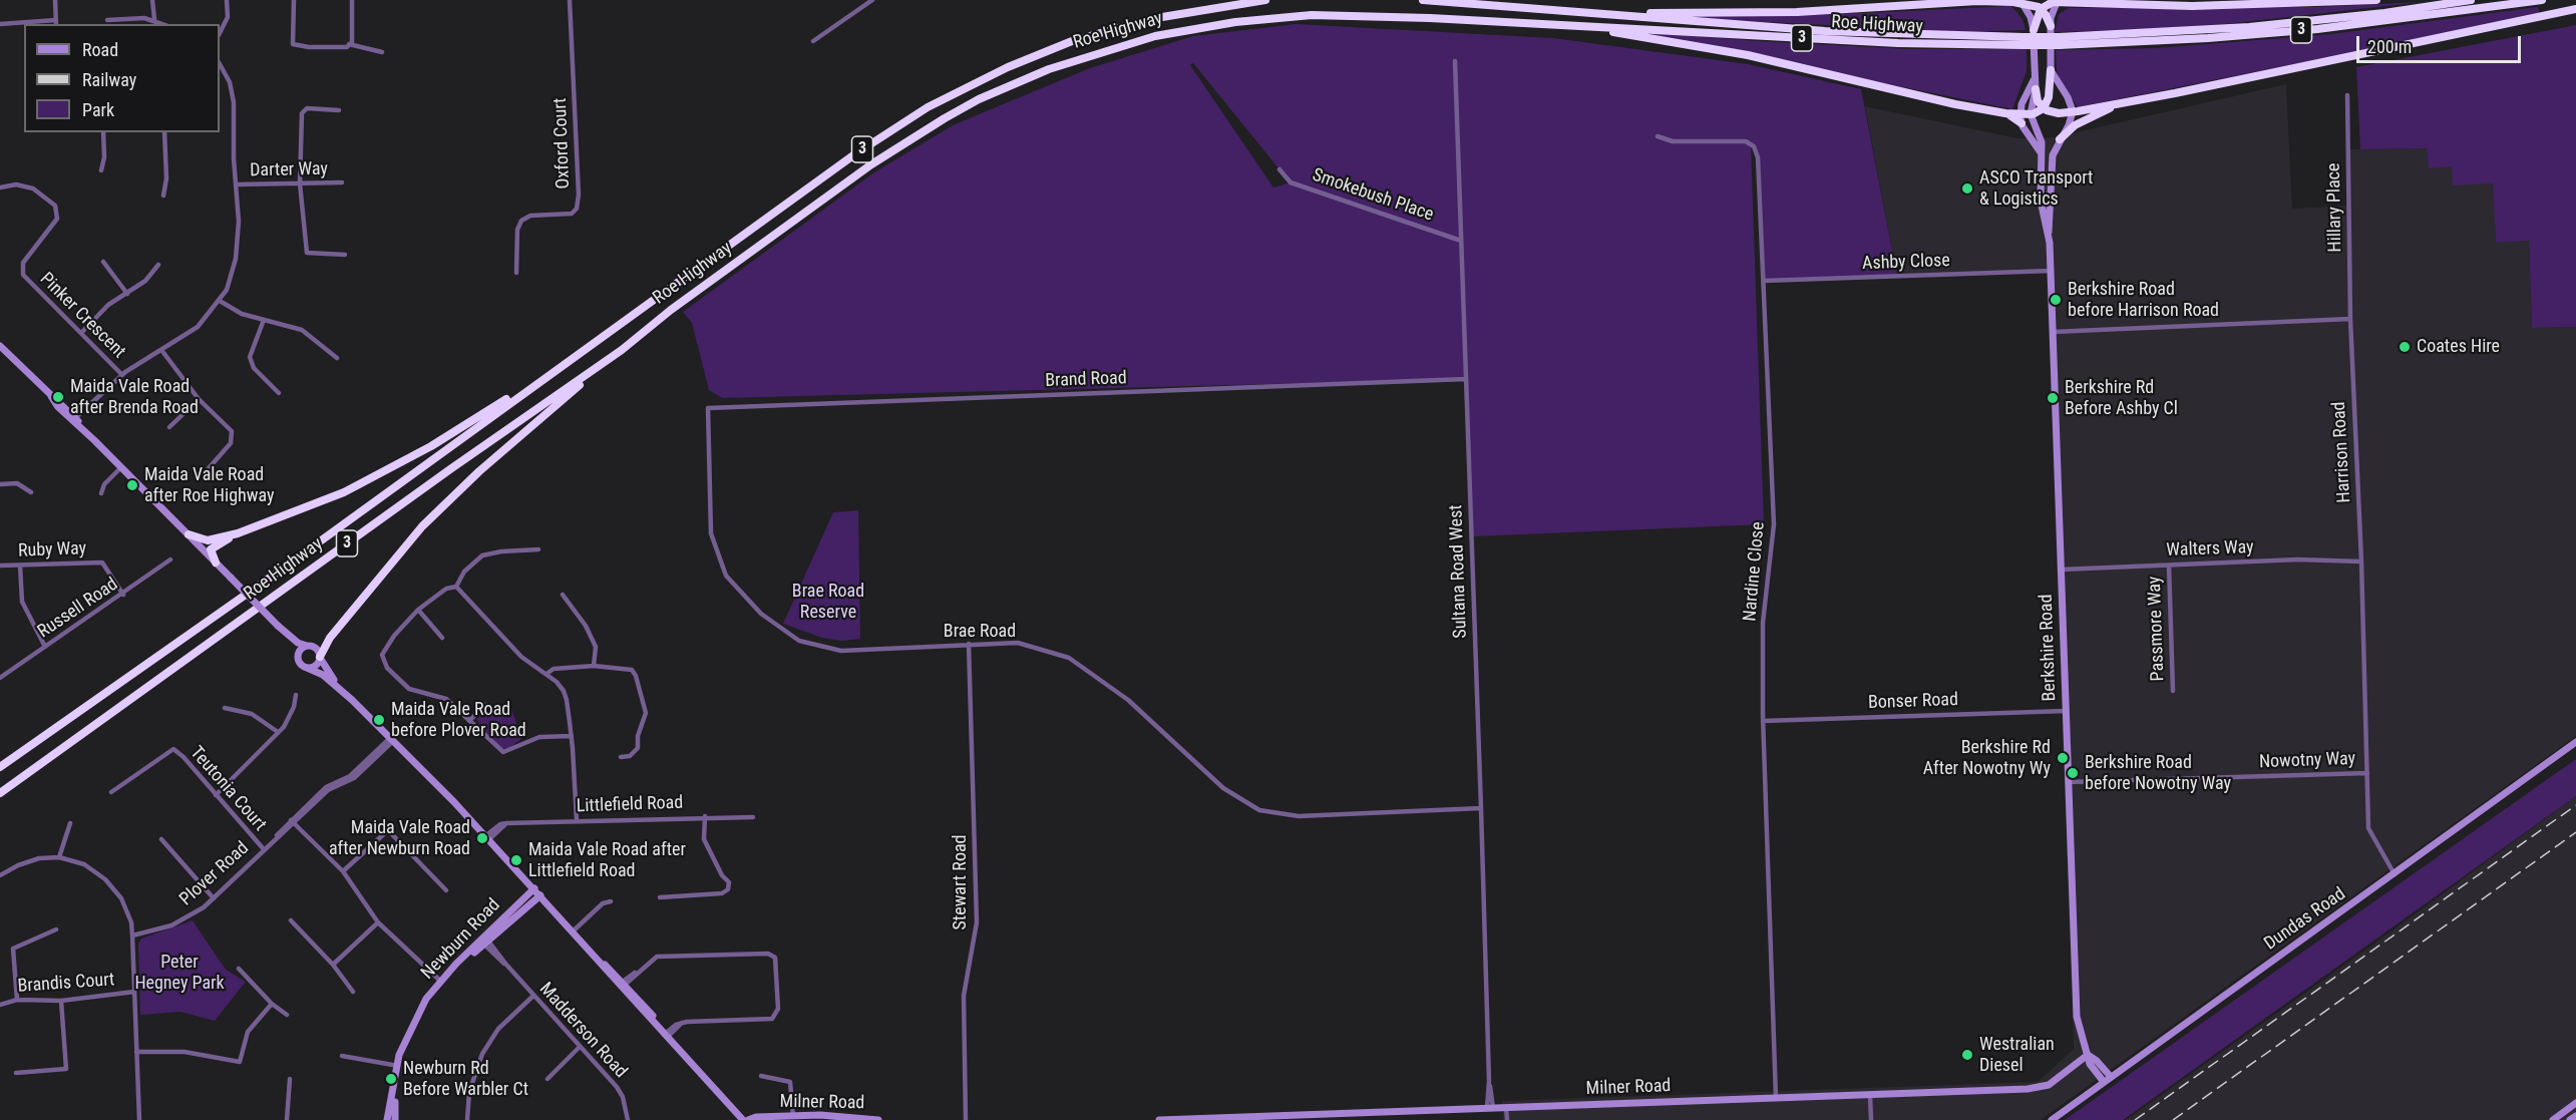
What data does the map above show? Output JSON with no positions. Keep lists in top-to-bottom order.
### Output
{
  "streets": {
    "highway": ["Roe Highway", "3"],
    "main road": [
      "Berkshire Road",
      "Dundas Road",
      "Newburn Road",
      "Milner Road"
    ],
    "street": [
      "Oxford Court",
      "Darter Way",
      "Smokebush Place",
      "Hillary Place",
      "Ashby Close",
      "Pinker Crescent",
      "Brand Road",
      "Harrison Road",
      "Walters Way",
      "Ruby Way",
      "Sultana Road West",
      "Nardine Close",
      "Russell Road",
      "Passmore Way",
      "Brae Road",
      "Bonser Road",
      "Nowotny Way",
      "Teutonia Court",
      "Littlefield Road",
      "Plover Road",
      "Stewart Road",
      "Brandis Court",
      "Madderson Road"
    ]
  },
  "crossings": [
    ["Smokebush Place", "Sultana Road West"],
    ["Hillary Place", "Harrison Road"],
    ["Ashby Close", "Nardine Close"],
    ["Ashby Close", "Berkshire Road"],
    ["Brand Road", "Sultana Road West"],
    ["Brand Road", "Brae Road"],
    ["Harrison Road", "Walters Way"],
    ["Harrison Road", "Nowotny Way"],
    ["Harrison Road", "Dundas Road"],
    ["Walters Way", "Passmore Way"],
    ["Walters Way", "Berkshire Road"],
    ["Ruby Way", "Russell Road"],
    ["Sultana Road West", "Brae Road"],
    ["Sultana Road West", "Milner Road"],
    ["Nardine Close", "Bonser Road"],
    ["Nardine Close", "Milner Road"],
    ["Brae Road", "Stewart Road"],
    ["Berkshire Road", "Bonser Road"],
    ["Berkshire Road", "Nowotny Way"],
    ["Berkshire Road", "Dundas Road"],
    ["Berkshire Road", "Milner Road"],
    ["Teutonia Court", "Plover Road"],
    ["Newburn Road", "Madderson Road"]
  ],
  "parks": ["Brae Road Reserve", "Peter Hegney Park"],
  "places": [
    "ASCO Transport & Logistics",
    "Berkshire Road before Harrison Road",
    "Coates Hire",
    "Maida Vale Road after Brenda Road",
    "Berkshire Rd Before Ashby Cl",
    "Maida Vale Road after Roe Highway",
    "Maida Vale Road before Plover Road",
    "Berkshire Rd After Nowotny Wy",
    "Berkshire Road before Nowotny Way",
    "Maida Vale Road after Newburn Road",
    "Maida Vale Road after Littlefield Road",
    "Westralian Diesel",
    "Newburn Rd Before Warbler Ct"
  ],
  "legend": ["Road", "Railway", "Park"],
  "scale_bar": "200 m"
}
